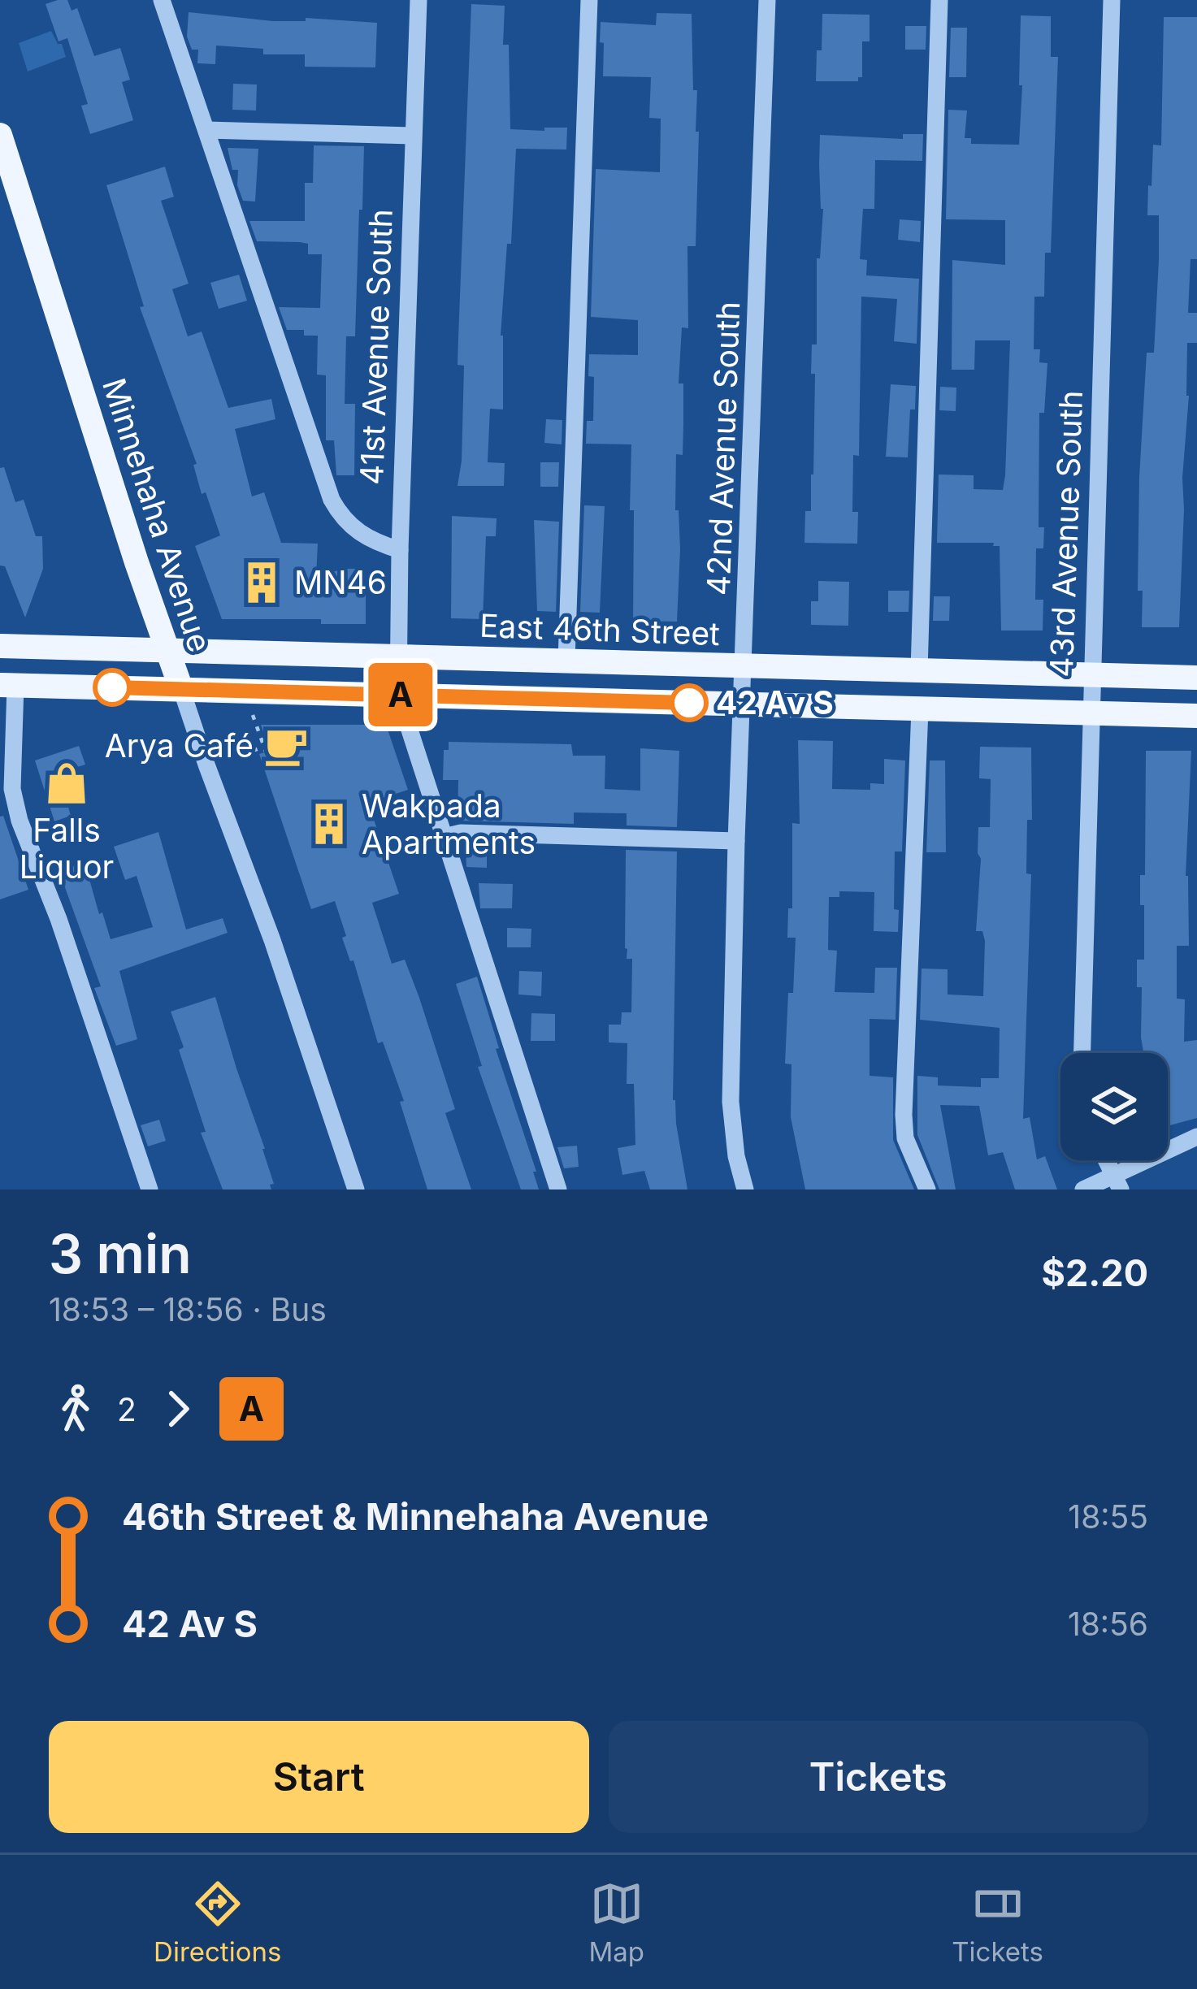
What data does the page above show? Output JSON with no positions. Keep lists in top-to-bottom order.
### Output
{
  "streets": {
    "main road": ["Minnehaha Avenue", "East 46th Street"],
    "street": ["41st Avenue South", "42nd Avenue South", "43rd Avenue South"]
  },
  "crossings": [
    ["41st Avenue South", "East 46th Street"],
    ["42nd Avenue South", "East 46th Street"],
    ["Minnehaha Avenue", "East 46th Street"],
    ["43rd Avenue South", "East 46th Street"]
  ],
  "places": {
    "building": ["MN46", "Wakpada Apartments"],
    "other": ["42 Av S"],
    "cafe": ["Arya Café"],
    "shop": ["Falls Liquor"]
  },
  "lines": ["bus line A"],
  "page": {
    "on_map": "A",
    "heading": ["3 min", "18:53 – 18:56 · Bus", "$2.20"],
    "legs": ["2", "A"],
    "list": [
      {
        "name": "46th Street & Minnehaha Avenue",
        "value": "18:55"
      },
      {
        "name": "42 Av S",
        "value": "18:56"
      }
    ],
    "buttons": ["Start", "Tickets"],
    "tabs": ["Directions", "Map", "Tickets"]
  }
}
